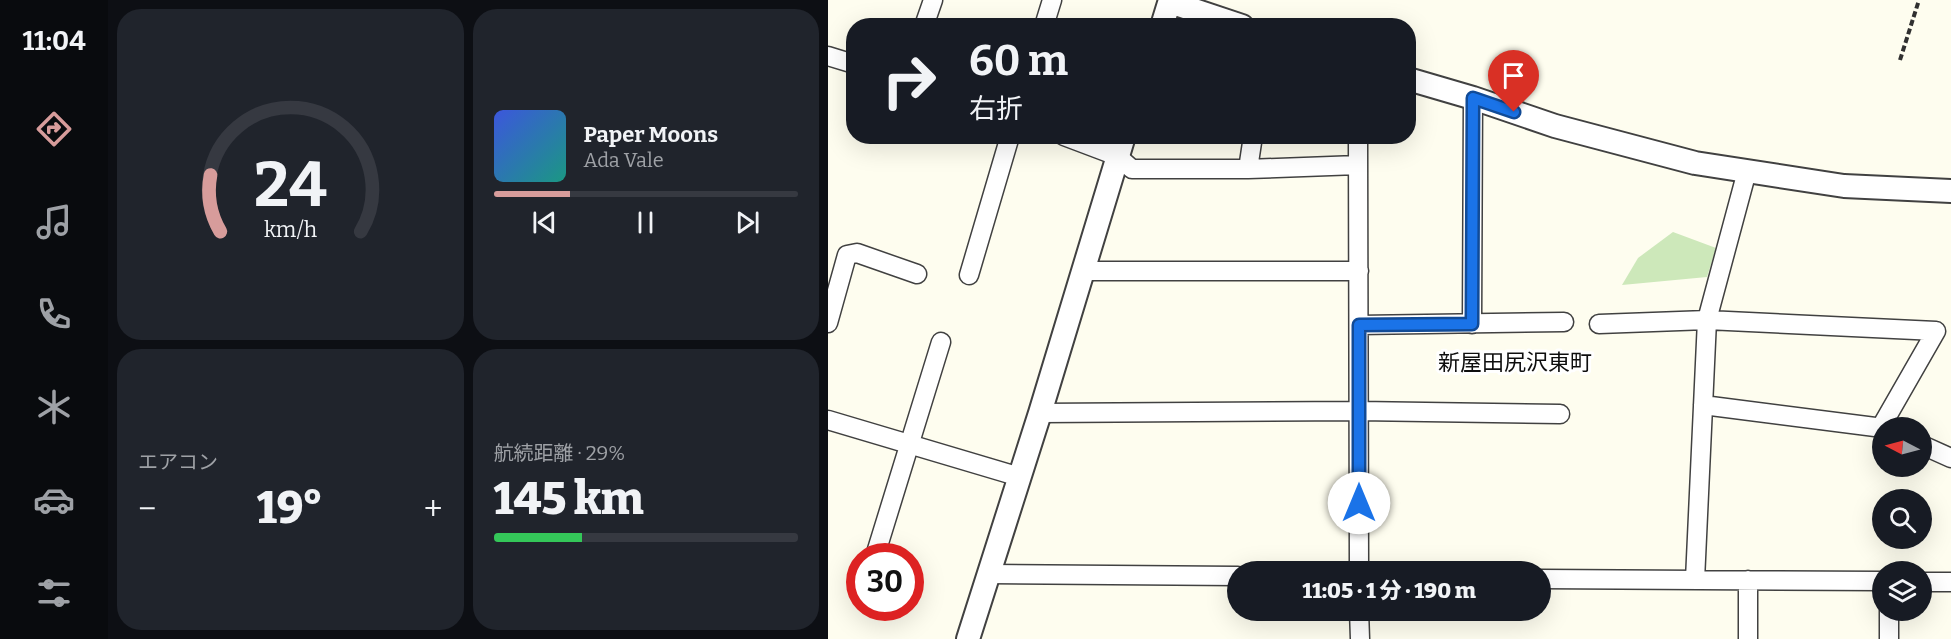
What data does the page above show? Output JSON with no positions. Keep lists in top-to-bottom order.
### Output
{
  "districts": ["新屋田尻沢東町"],
  "north": "left",
  "page": {
    "tabs": "11:04",
    "turn": ["60 m", "右折"],
    "song": ["Paper Moons", "Ada Vale"],
    "tile": [
      "エアコン",
      ["航続距離 · 29%", "145 km"]
    ],
    "heat": ["−", "19°", "+"],
    "limit": "30",
    "trip": "11:05 · 1 分 · 190 m",
    "gauge": ["24", "km/h"]
  }
}
